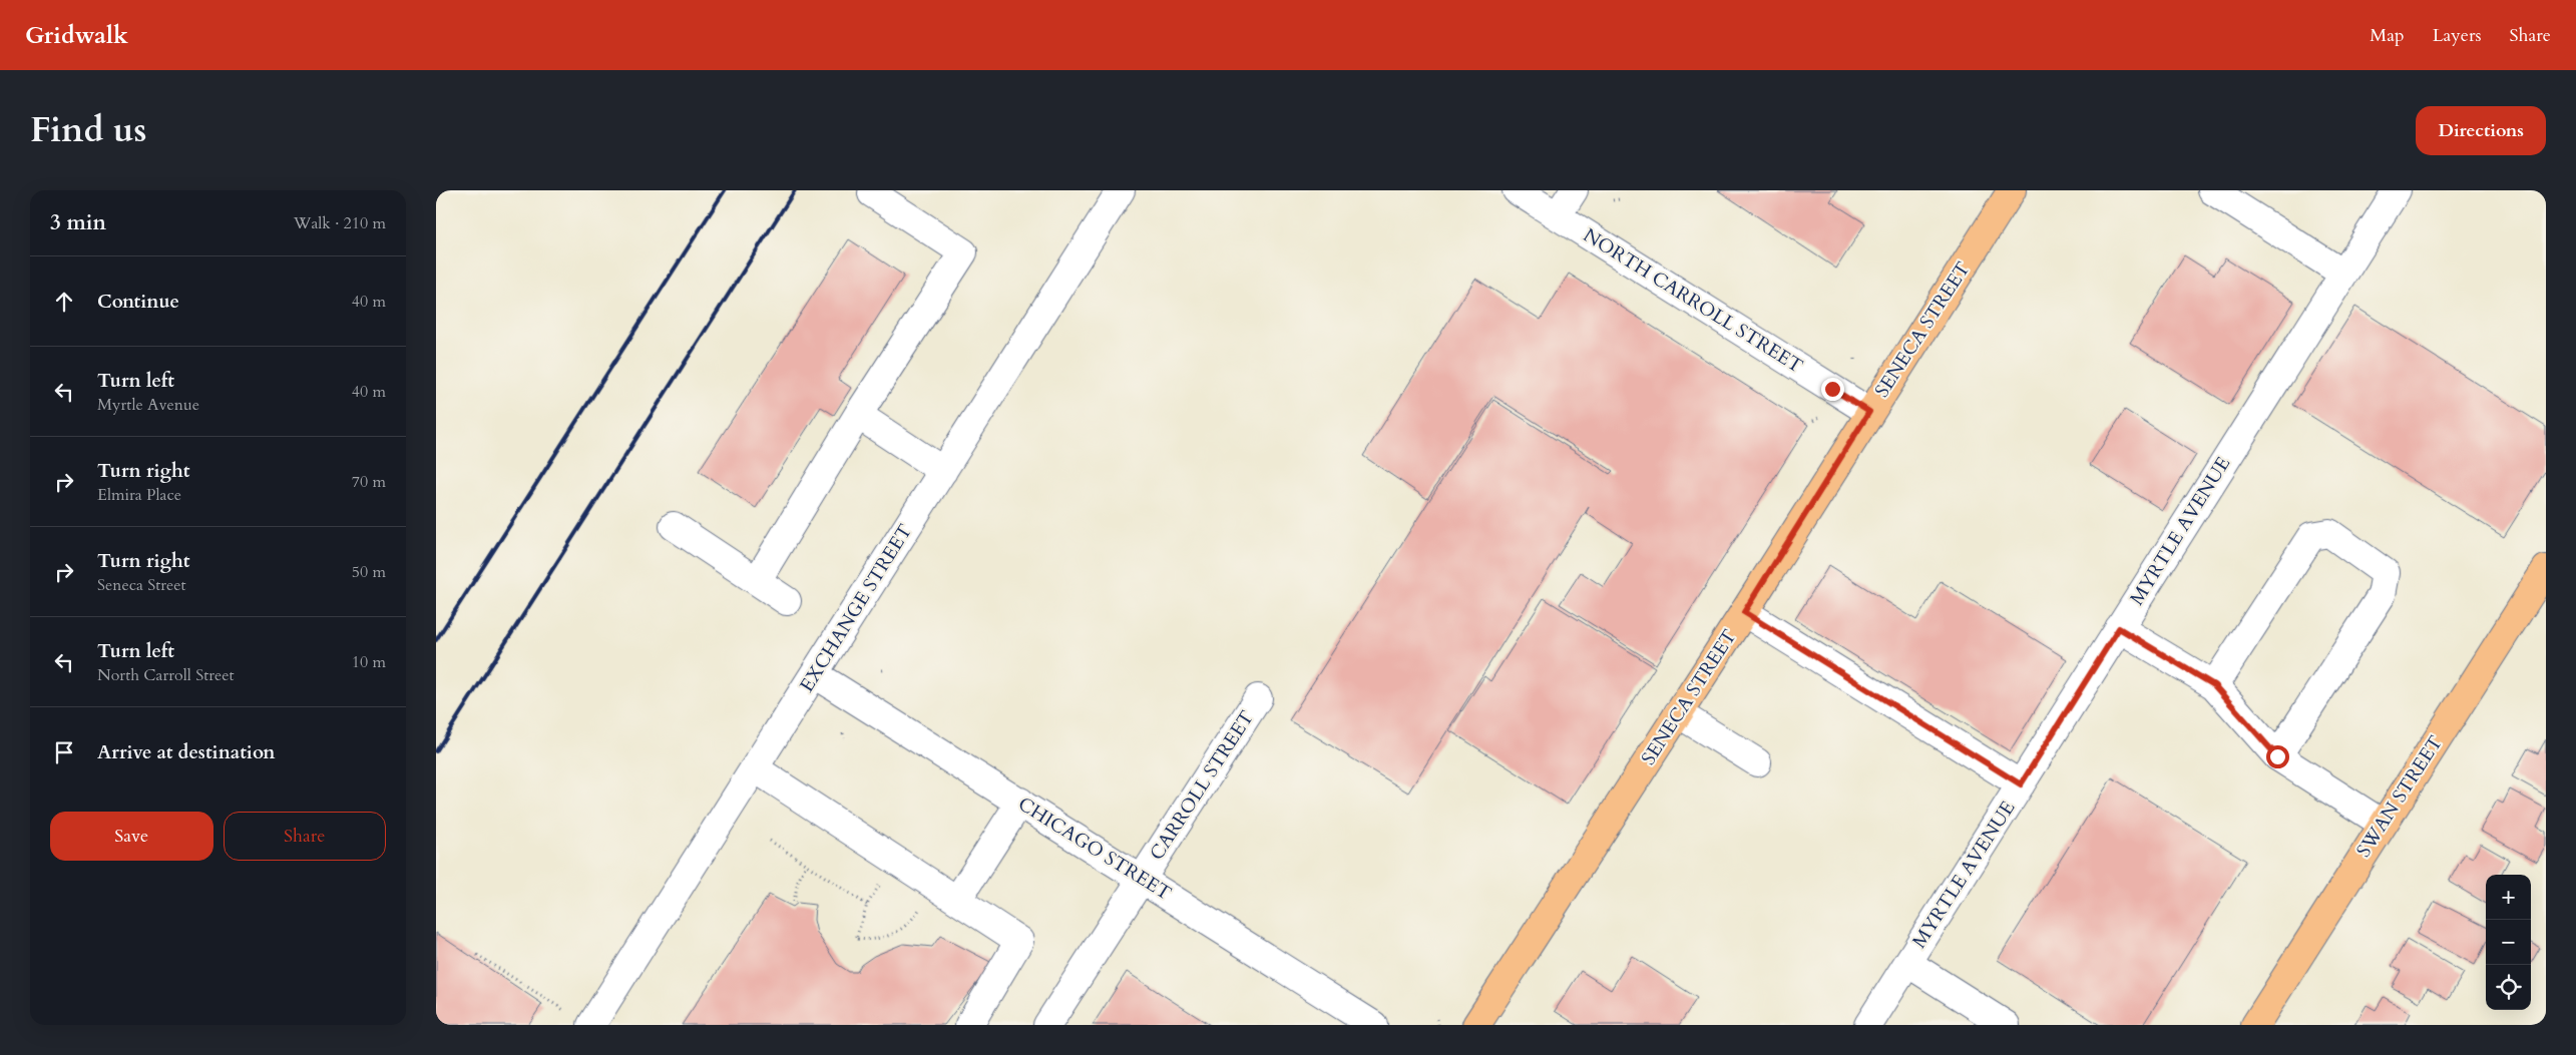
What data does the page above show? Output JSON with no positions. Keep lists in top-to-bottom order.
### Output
{
  "streets": {
    "main road": ["SENECA STREET", "SWAN STREET"],
    "street": [
      "NORTH CARROLL STREET",
      "MYRTLE AVENUE",
      "EXCHANGE STREET",
      "CARROLL STREET",
      "CHICAGO STREET"
    ]
  },
  "crossings": [
    ["NORTH CARROLL STREET", "SENECA STREET"],
    ["EXCHANGE STREET", "CHICAGO STREET"],
    ["CARROLL STREET", "CHICAGO STREET"]
  ],
  "page": {
    "header": "Gridwalk",
    "nav": ["Map", "Layers", "Share"],
    "title": "Find us",
    "buttons": [
      "Directions",
      ["Save", "Share"]
    ],
    "heading": ["3 min", "Walk · 210 m"],
    "list": [
      ["Continue", "40 m"],
      ["Turn left", "Myrtle Avenue", "40 m"],
      ["Turn right", "Elmira Place", "70 m"],
      ["Turn right", "Seneca Street", "50 m"],
      ["Turn left", "North Carroll Street", "10 m"],
      "Arrive at destination"
    ],
    "map_buttons": ["+", "−"]
  }
}
